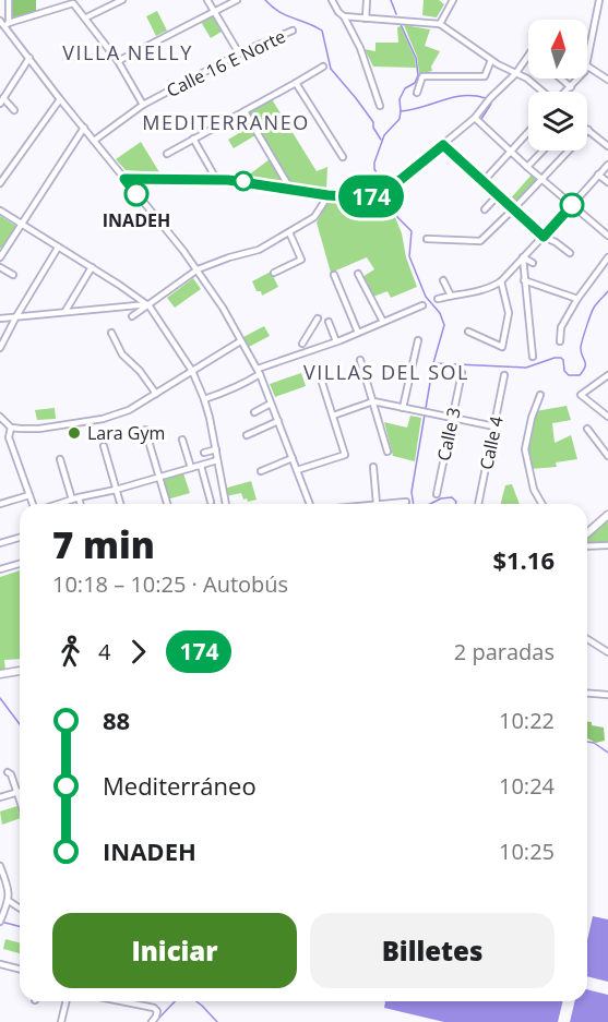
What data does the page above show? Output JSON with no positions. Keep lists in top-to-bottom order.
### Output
{
  "streets": {
    "street": ["Calle 16 E Norte", "Calle 3", "Calle 4"]
  },
  "districts": ["VILLA NELLY", "MEDITERRANEO", "VILLAS DEL SOL"],
  "places": ["INADEH", "Lara Gym"],
  "lines": ["bus line 174"],
  "north": "top",
  "page": {
    "on_map": "174",
    "heading": ["7 min", "10:18 – 10:25 · Autobús", "$1.16"],
    "legs": ["4", "174", "2 paradas"],
    "list": [
      {
        "name": "88",
        "value": "10:22"
      },
      {
        "name": "Mediterráneo",
        "value": "10:24"
      },
      {
        "name": "INADEH",
        "value": "10:25"
      }
    ],
    "buttons": ["Iniciar", "Billetes"]
  }
}
